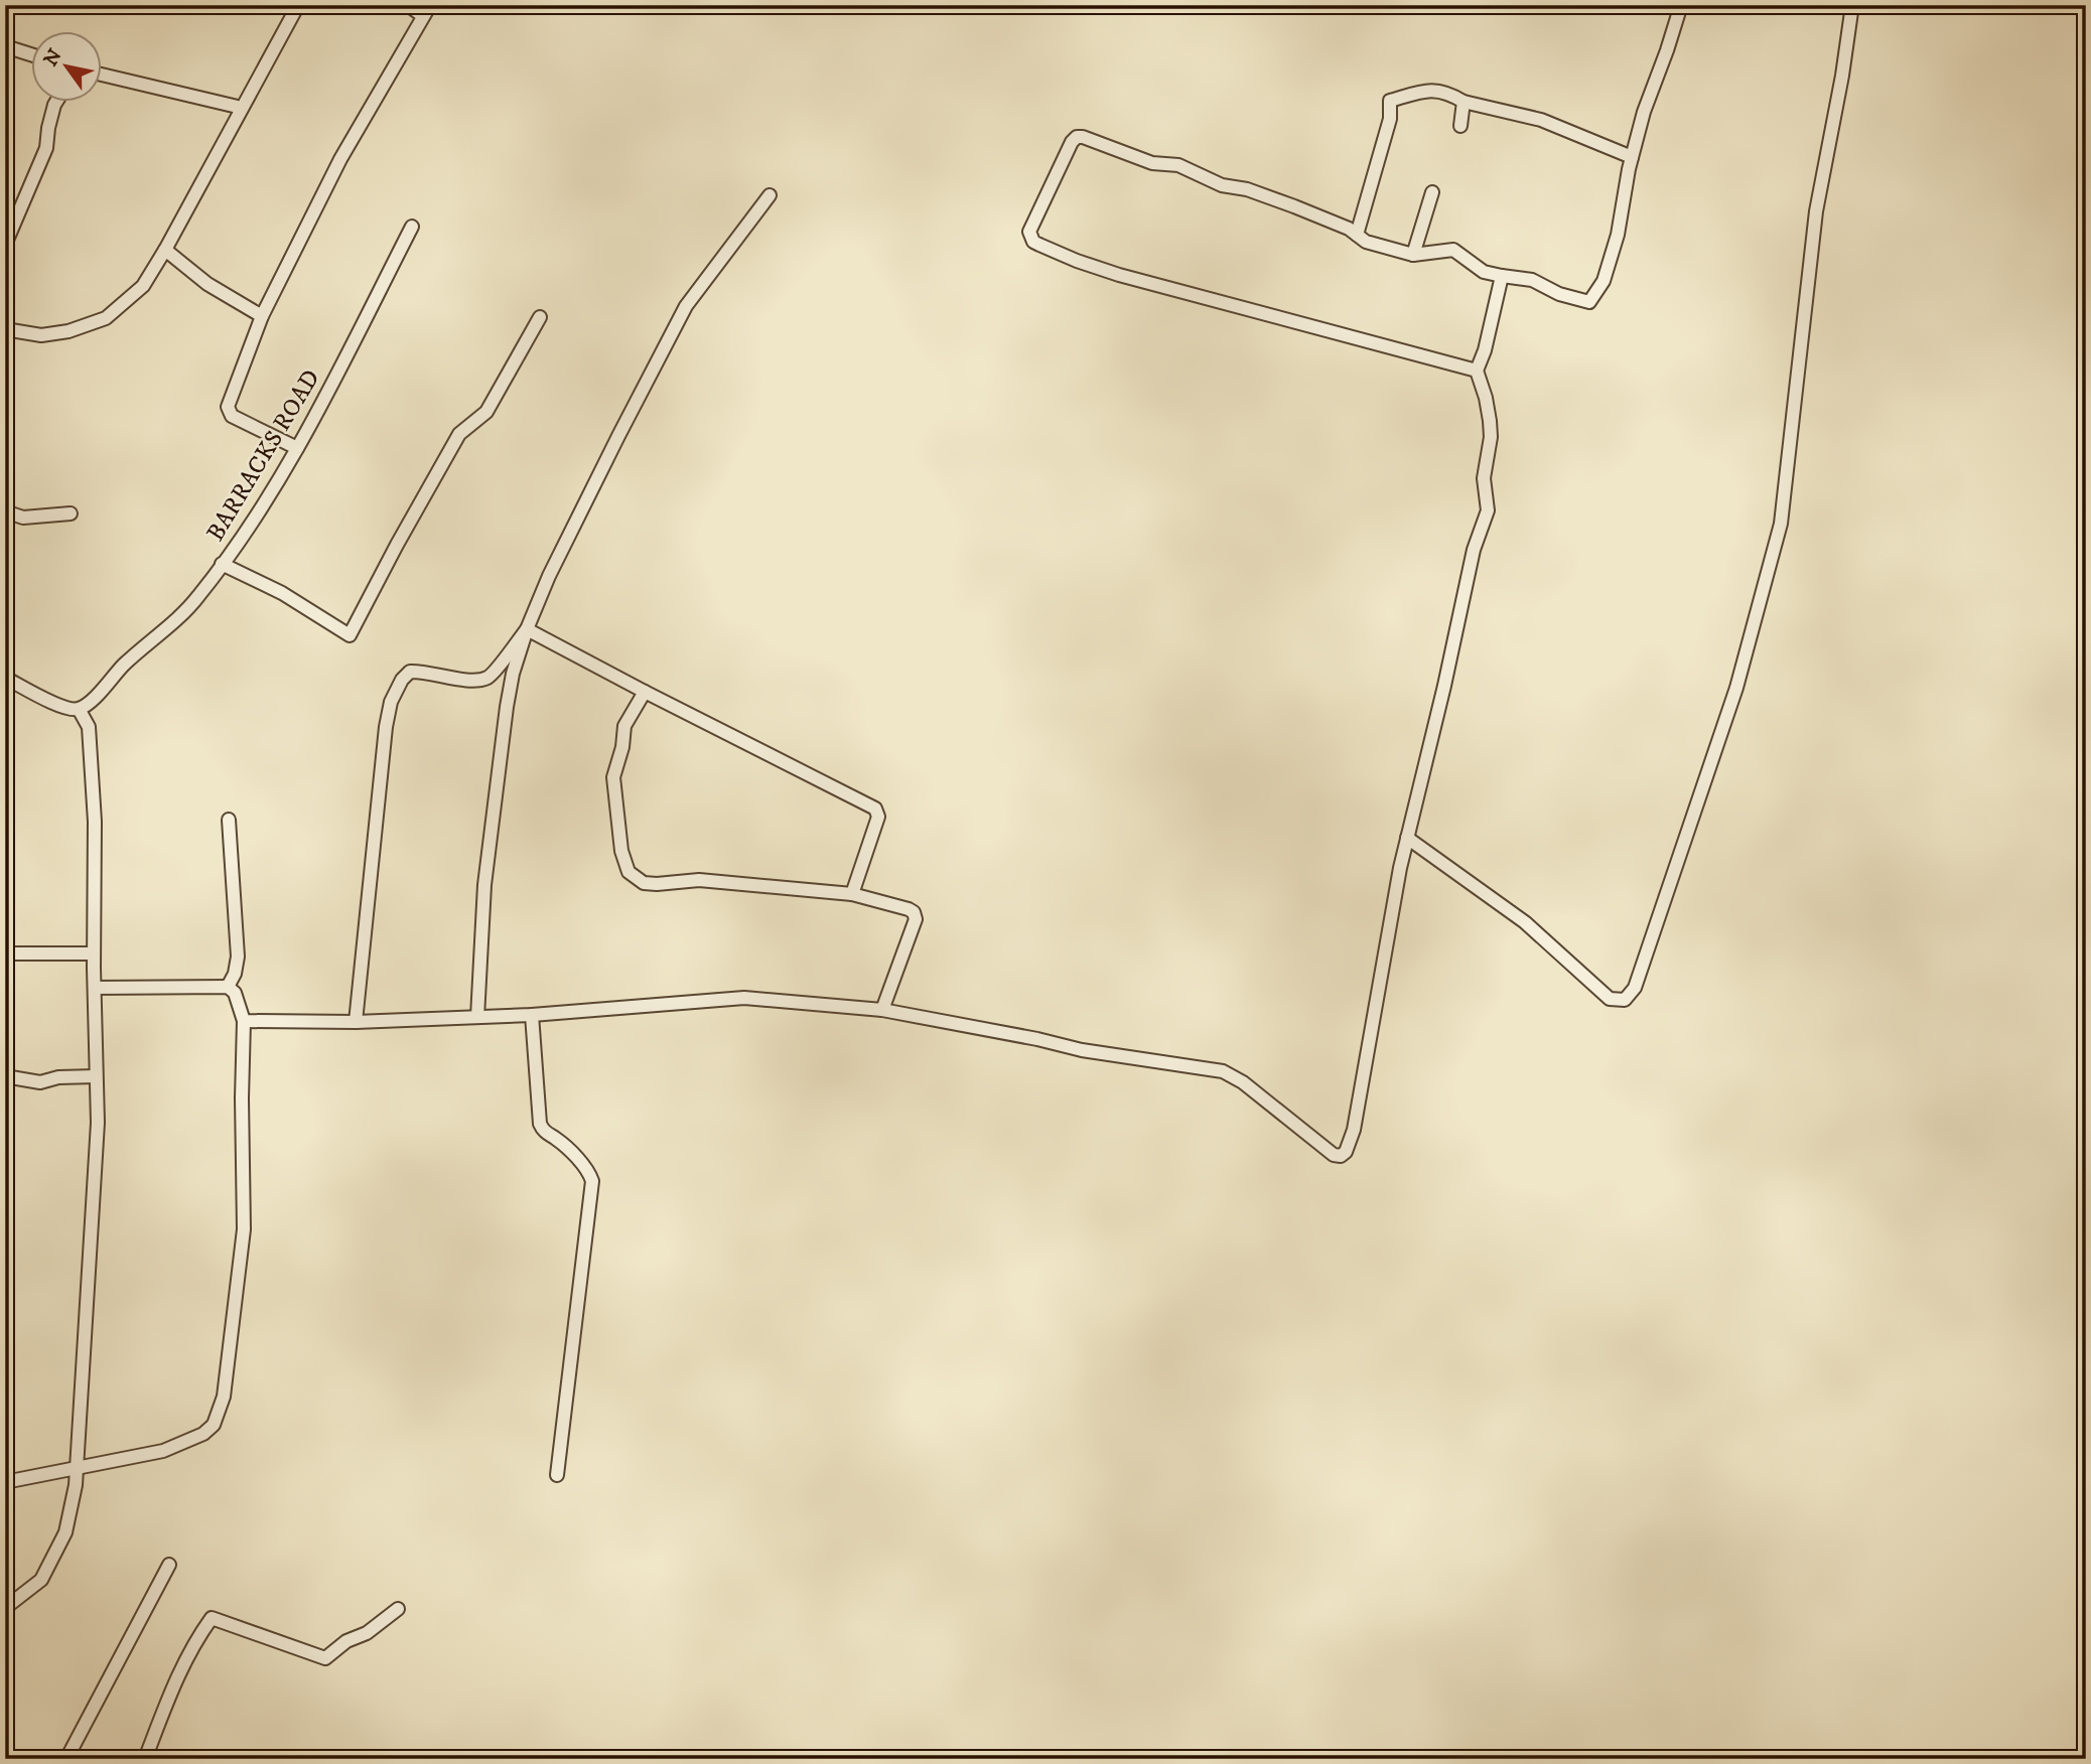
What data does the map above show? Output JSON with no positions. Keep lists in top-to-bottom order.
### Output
{
  "streets": {
    "street": ["BARRACKS ROAD"]
  },
  "north": "top left"
}
